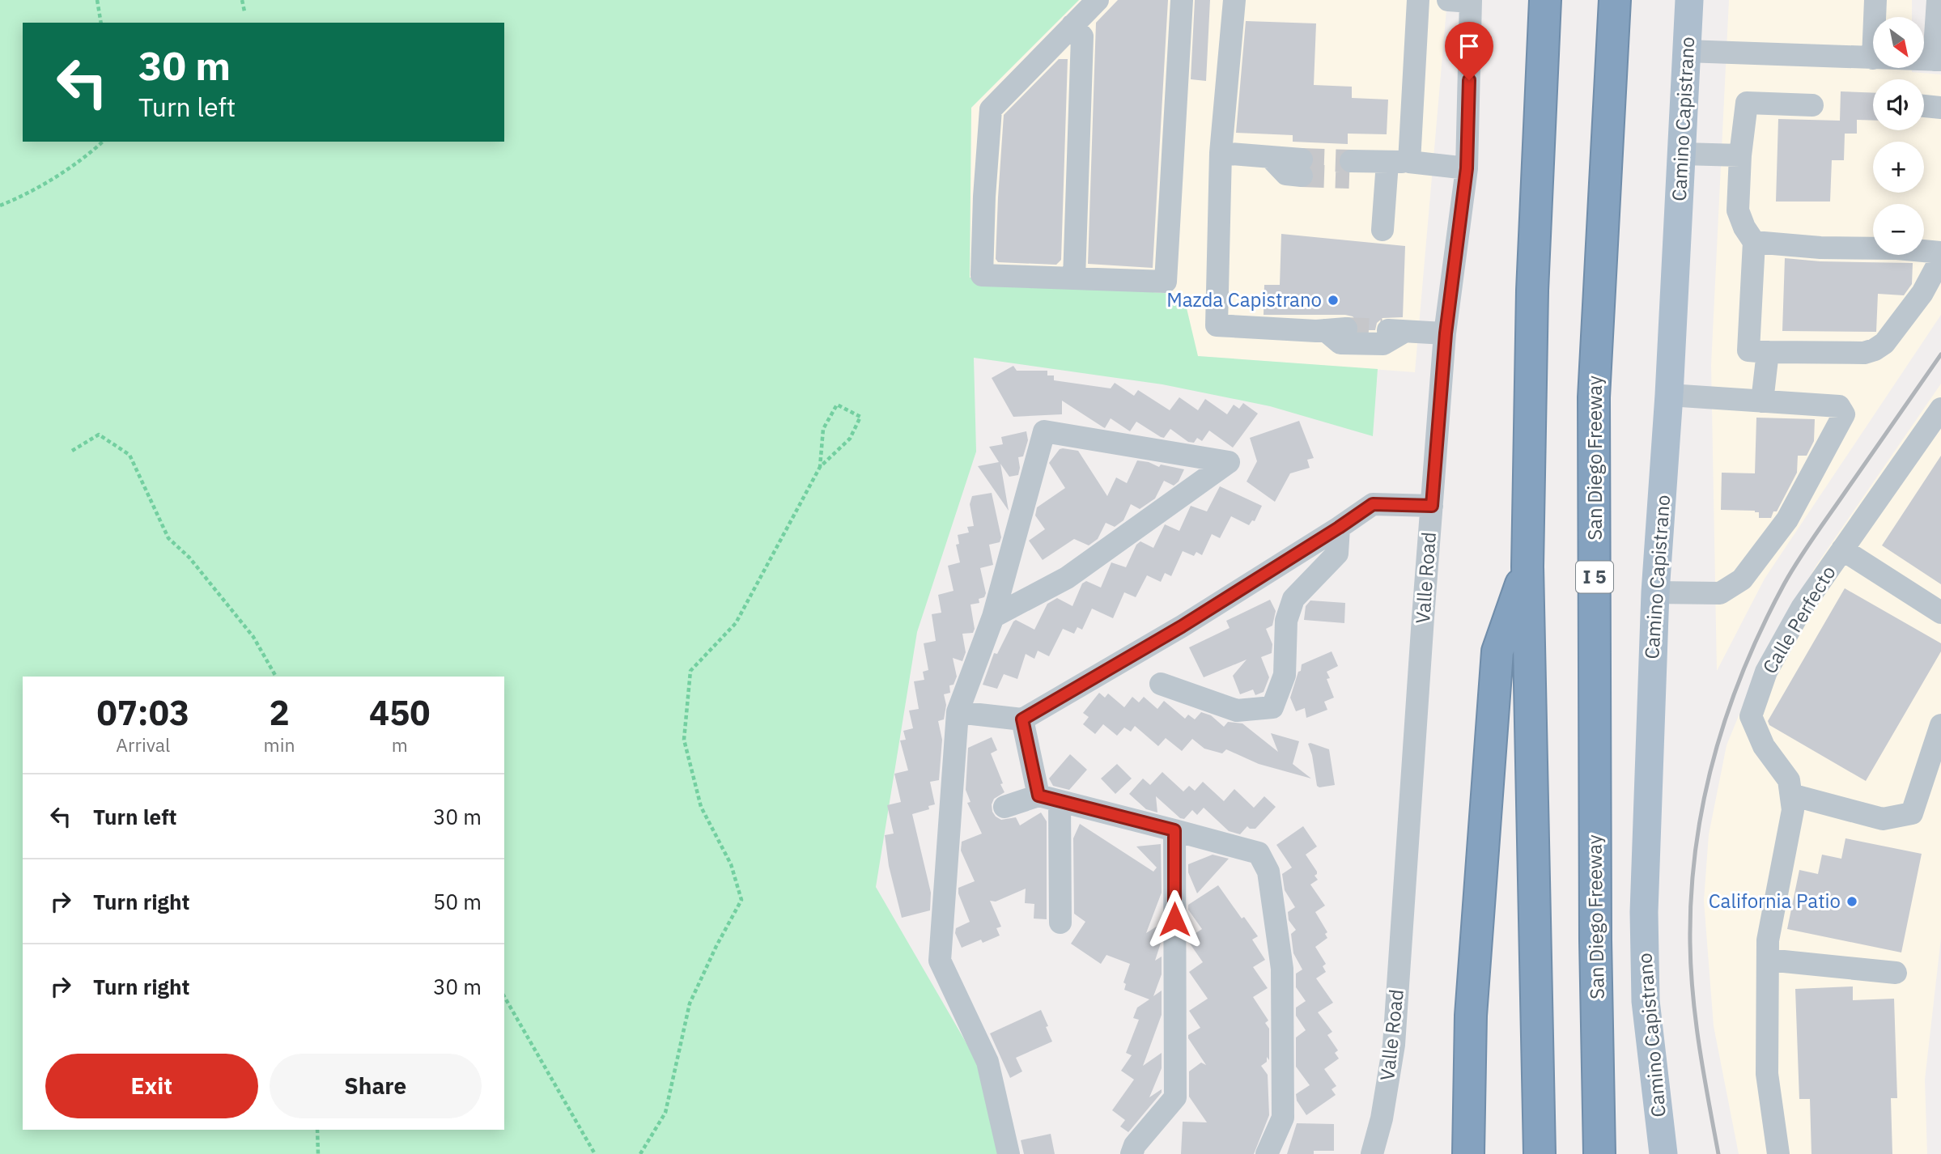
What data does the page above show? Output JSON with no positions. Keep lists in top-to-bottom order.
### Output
{
  "streets": {
    "highway": ["San Diego Freeway", "I 5"],
    "main road": ["Camino Capistrano"],
    "street": ["Valle Road", "Calle Perfecto"]
  },
  "places": ["Mazda Capistrano", "California Patio"],
  "north": "bottom right",
  "page": {
    "map_buttons": ["+", "−"],
    "turn": ["30 m", "Turn left"],
    "eta": [
      "07:03",
      "Arrival",
      "2",
      "min",
      "450",
      "m"
    ],
    "list": [
      {
        "name": "Turn left",
        "value": "30 m"
      },
      {
        "name": "Turn right",
        "value": "50 m"
      },
      {
        "name": "Turn right",
        "value": "30 m"
      }
    ],
    "buttons": ["Exit", "Share"]
  }
}
